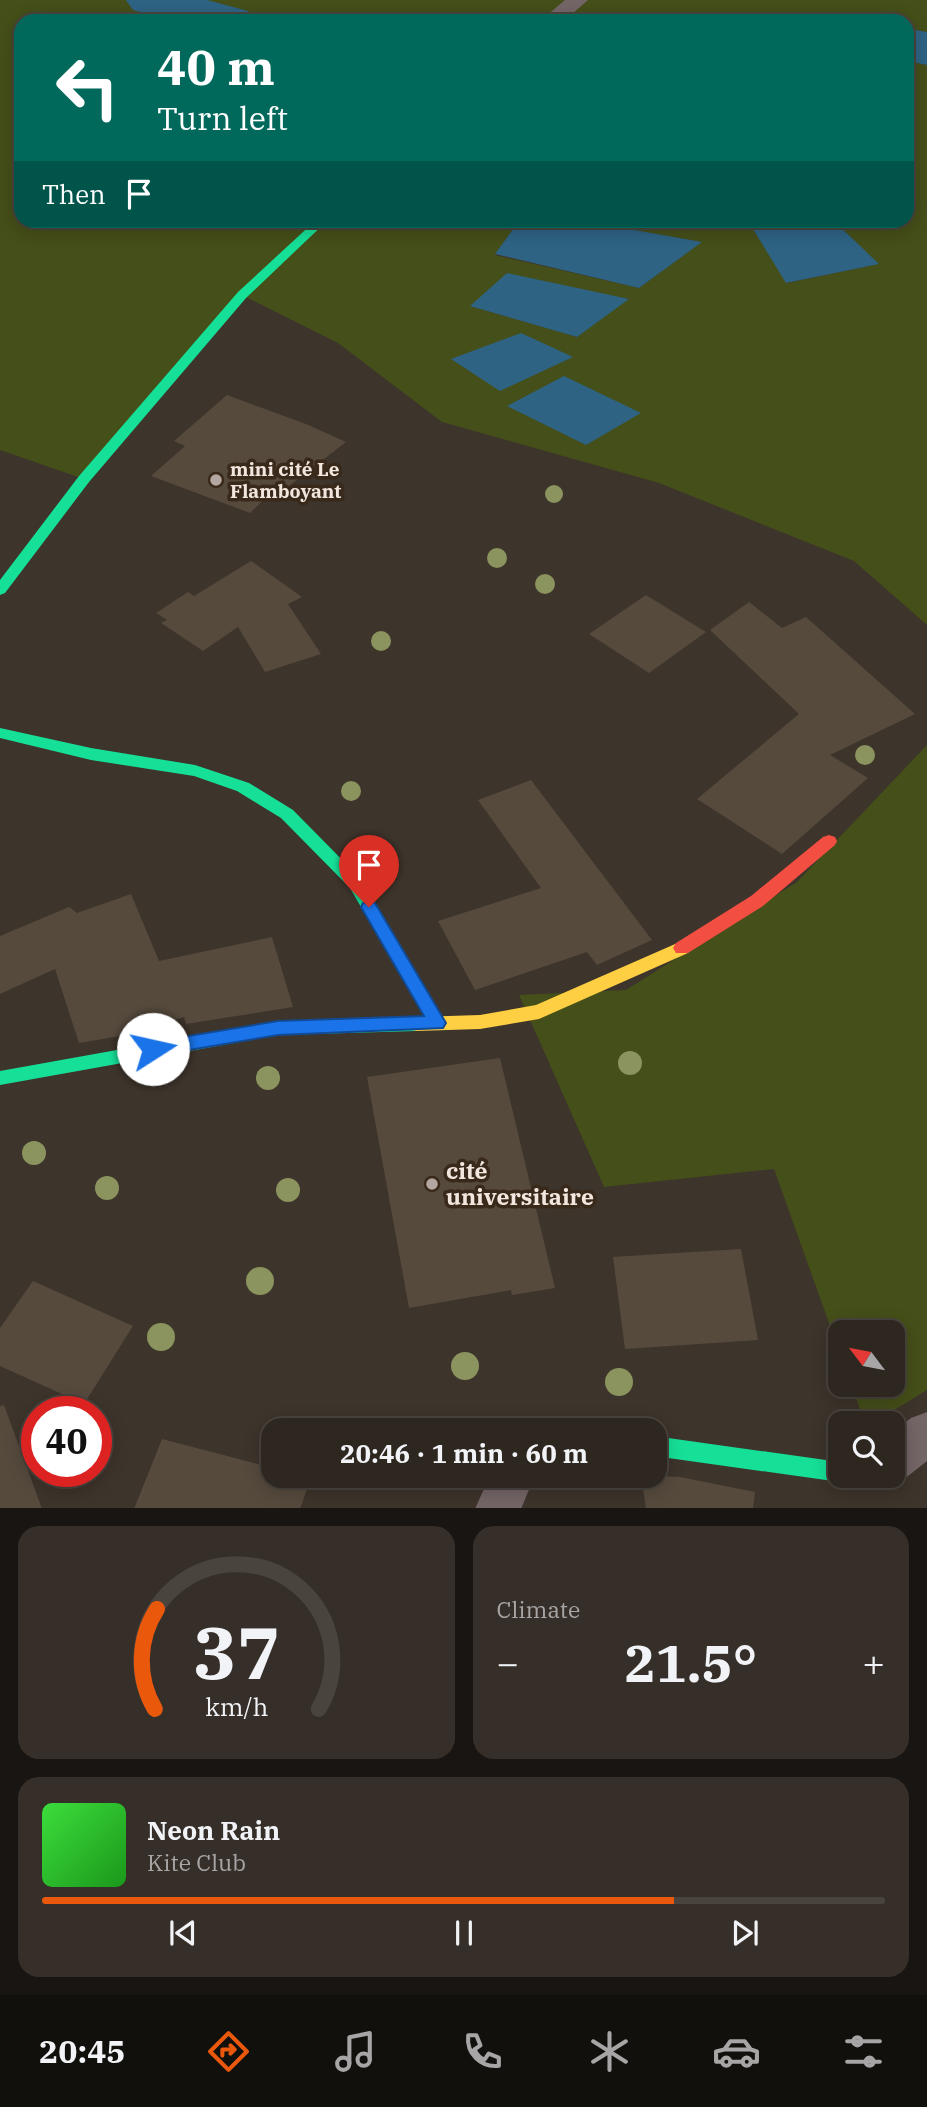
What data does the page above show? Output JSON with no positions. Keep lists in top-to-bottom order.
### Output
{
  "places": ["mini cité Le Flamboyant", "cité universitaire"],
  "north": "top left",
  "page": {
    "turn": ["40 m", "Turn left"],
    "then": "Then",
    "limit": "40",
    "trip": "20:46 · 1 min · 60 m",
    "tile": "Climate",
    "heat": ["−", "21.5°", "+"],
    "song": ["Neon Rain", "Kite Club"],
    "tabs": "20:45",
    "gauge": ["37", "km/h"]
  }
}
